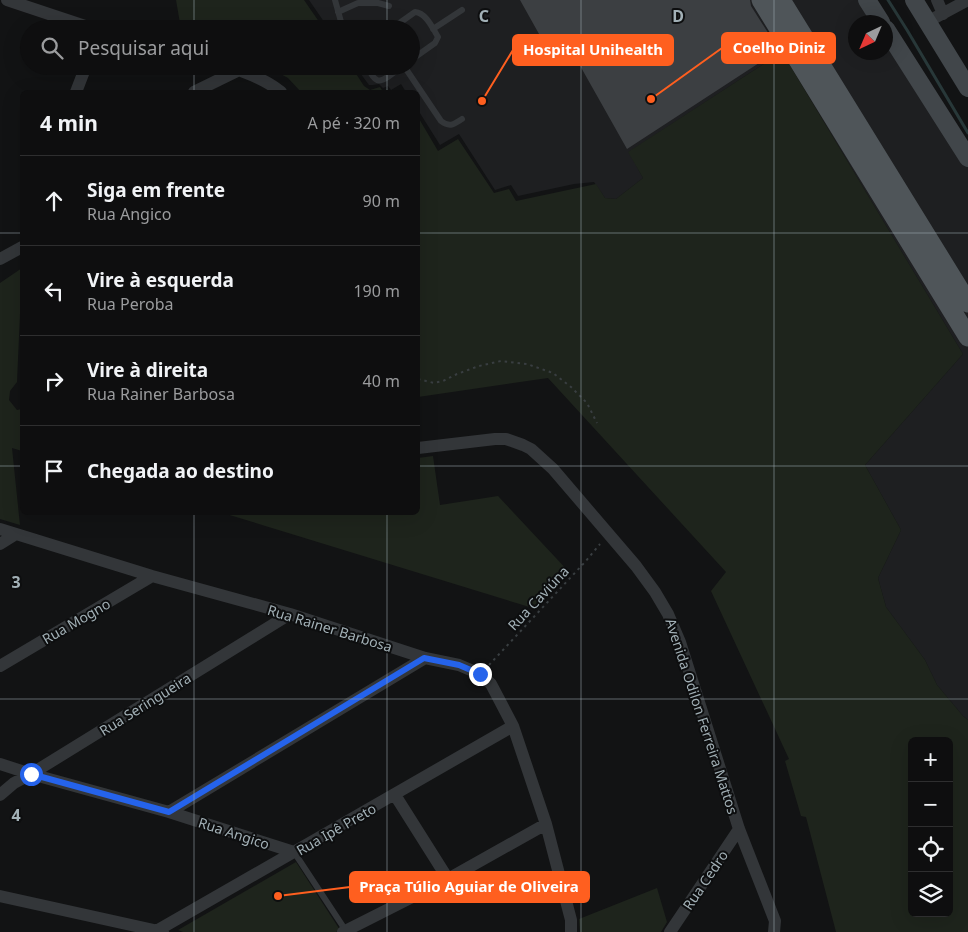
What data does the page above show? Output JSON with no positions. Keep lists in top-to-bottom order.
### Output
{
  "streets": {
    "street": [
      "Rua Mogno",
      "Rua Rainer Barbosa",
      "Rua Seringueira",
      "Avenida Odilon Ferreira Mattos",
      "Rua Ipê Preto",
      "Rua Angico",
      "Rua Cedro"
    ],
    "path": ["Rua Caviúna"]
  },
  "crossings": [
    ["Rua Caviúna", "Rua Rainer Barbosa"],
    ["Rua Caviúna", "Avenida Odilon Ferreira Mattos"],
    ["Rua Mogno", "Rua Rainer Barbosa"],
    ["Rua Rainer Barbosa", "Rua Seringueira"],
    ["Rua Rainer Barbosa", "Rua Ipê Preto"],
    ["Rua Seringueira", "Rua Angico"],
    ["Avenida Odilon Ferreira Mattos", "Rua Cedro"],
    ["Rua Ipê Preto", "Rua Angico"]
  ],
  "places": ["Coelho Diniz", "Hospital Unihealth", "Praça Túlio Aguiar de Oliveira"],
  "north": "bottom left",
  "page": {
    "search": "Pesquisar aqui",
    "heading": ["4 min", "A pé · 320 m"],
    "list": [
      ["Siga em frente", "Rua Angico", "90 m"],
      ["Vire à esquerda", "Rua Peroba", "190 m"],
      ["Vire à direita", "Rua Rainer Barbosa", "40 m"],
      "Chegada ao destino"
    ],
    "map_buttons": ["+", "−"]
  },
  "grid": {
    "columns": ["C", "D"],
    "rows": ["3", "4"]
  }
}
